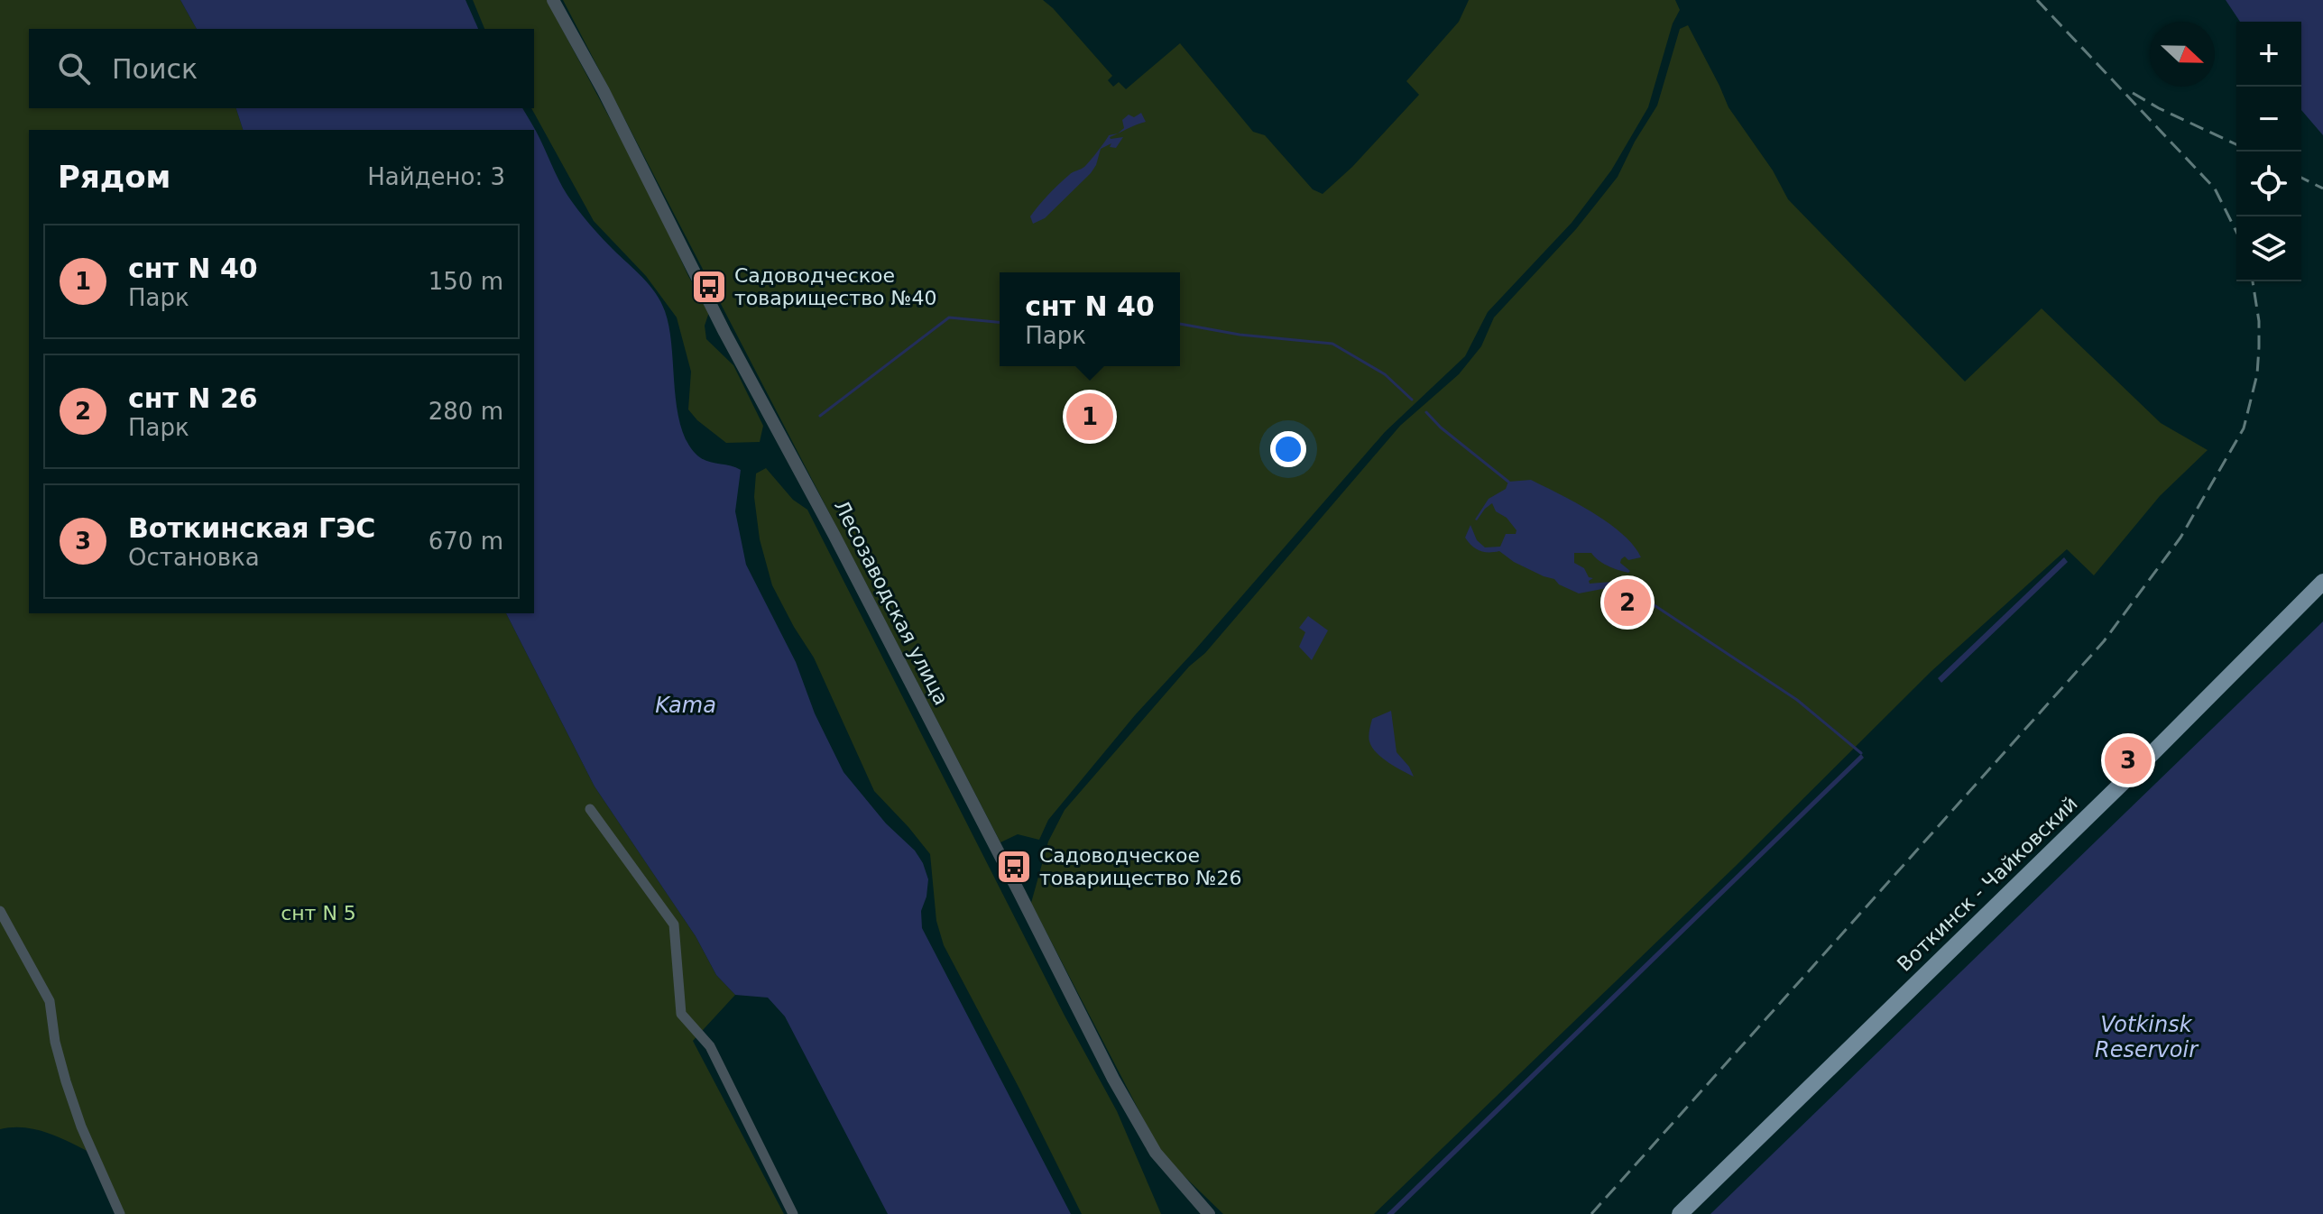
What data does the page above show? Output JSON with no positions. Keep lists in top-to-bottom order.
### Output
{
  "streets": {
    "main road": ["Воткинск - Чайковский"],
    "street": ["Лесозаводская улица"]
  },
  "water": ["Kama", "Votkinsk Reservoir"],
  "parks": ["снт N 5"],
  "places": {
    "bus stop": ["Садоводческое товарищество №40", "Садоводческое товарищество №26"]
  },
  "north": "right",
  "page": {
    "map_buttons": ["+", "−"],
    "search": "Поиск",
    "heading": ["Рядом", "Найдено: 3"],
    "list": [
      {
        "mark": "1",
        "name": "снт N 40",
        "note": "Парк",
        "value": "150 m"
      },
      {
        "mark": "2",
        "name": "снт N 26",
        "note": "Парк",
        "value": "280 m"
      },
      {
        "mark": "3",
        "name": "Воткинская ГЭС",
        "note": "Остановка",
        "value": "670 m"
      }
    ],
    "popup": ["снт N 40", "Парк"],
    "pins": ["1", "2", "3"]
  }
}
